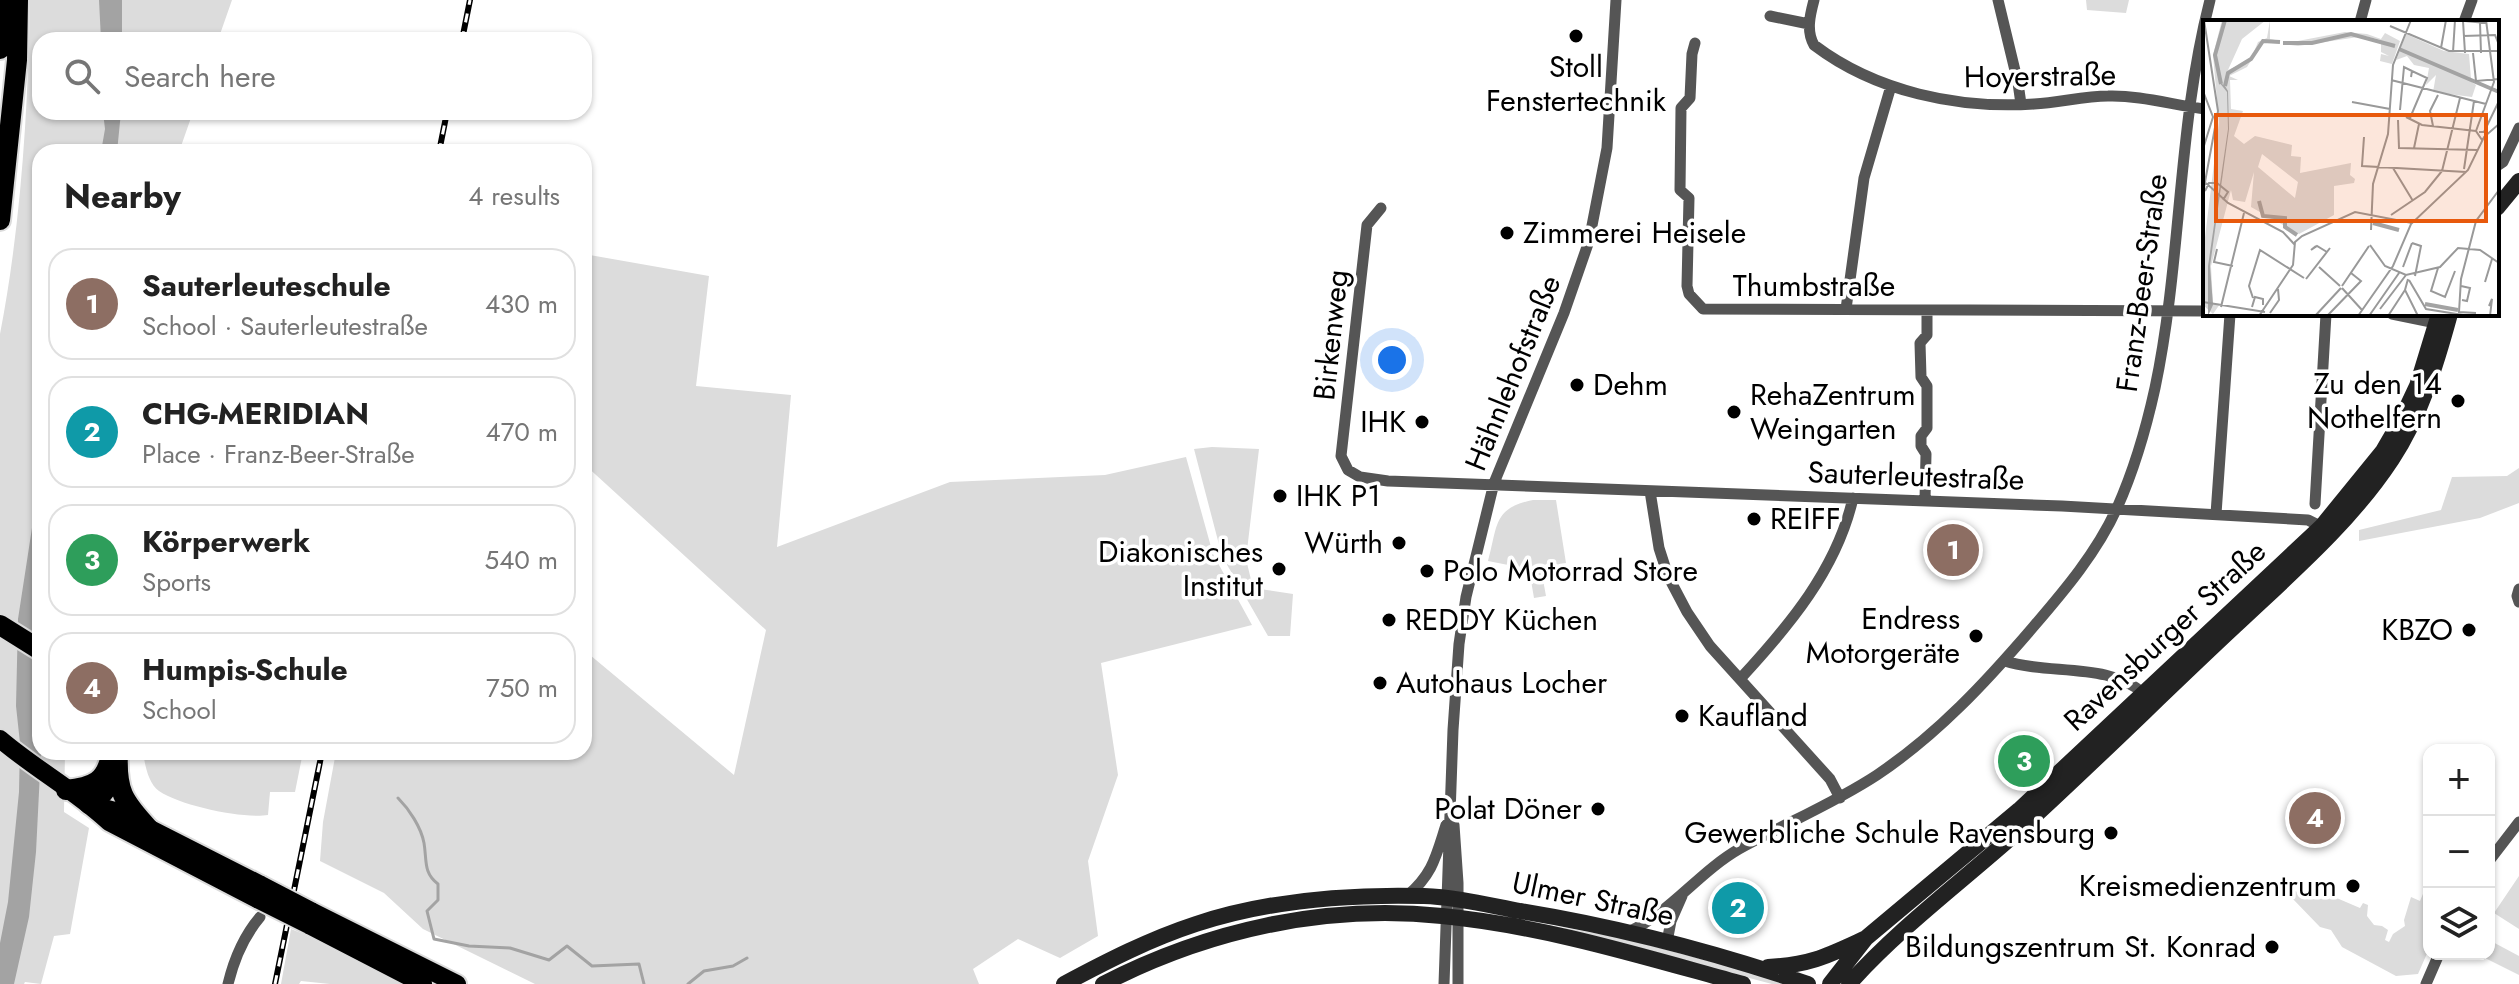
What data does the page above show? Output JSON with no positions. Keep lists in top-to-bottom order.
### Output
{
  "streets": {
    "main road": ["Ravensburger Straße", "Ulmer Straße"],
    "street": [
      "Hoyerstraße",
      "Franz-Beer-Straße",
      "Thumbstraße",
      "Birkenweg",
      "Hähnlehofstraße",
      "Sauterleutestraße"
    ]
  },
  "crossings": [
    ["Hoyerstraße", "Franz-Beer-Straße"],
    ["Franz-Beer-Straße", "Thumbstraße"],
    ["Franz-Beer-Straße", "Sauterleutestraße"],
    ["Franz-Beer-Straße", "Ulmer Straße"],
    ["Birkenweg", "Sauterleutestraße"],
    ["Hähnlehofstraße", "Sauterleutestraße"],
    ["Sauterleutestraße", "Ravensburger Straße"]
  ],
  "places": [
    "Stoll Fenstertechnik",
    "Zimmerei Heisele",
    "Dehm",
    "Zu den 14 Nothelfern",
    "RehaZentrum Weingarten",
    "IHK",
    "IHK P1",
    "REIFF",
    "Würth",
    "Diakonisches Institut",
    "Polo Motorrad Store",
    "REDDY Küchen",
    "KBZO",
    "Endress Motorgeräte",
    "Autohaus Locher",
    "Kaufland",
    "Polat Döner",
    "Gewerbliche Schule Ravensburg",
    "Kreismedienzentrum",
    "Bildungszentrum St. Konrad"
  ],
  "page": {
    "search": "Search here",
    "heading": ["Nearby", "4 results"],
    "list": [
      {
        "mark": "1",
        "name": "Sauterleuteschule",
        "note": "School · Sauterleutestraße",
        "value": "430 m"
      },
      {
        "mark": "2",
        "name": "CHG-MERIDIAN",
        "note": "Place · Franz-Beer-Straße",
        "value": "470 m"
      },
      {
        "mark": "3",
        "name": "Körperwerk",
        "note": "Sports",
        "value": "540 m"
      },
      {
        "mark": "4",
        "name": "Humpis-Schule",
        "note": "School",
        "value": "750 m"
      }
    ],
    "pins": [
      "1",
      "3",
      "4",
      "2"
    ],
    "map_buttons": ["+", "−"]
  }
}
